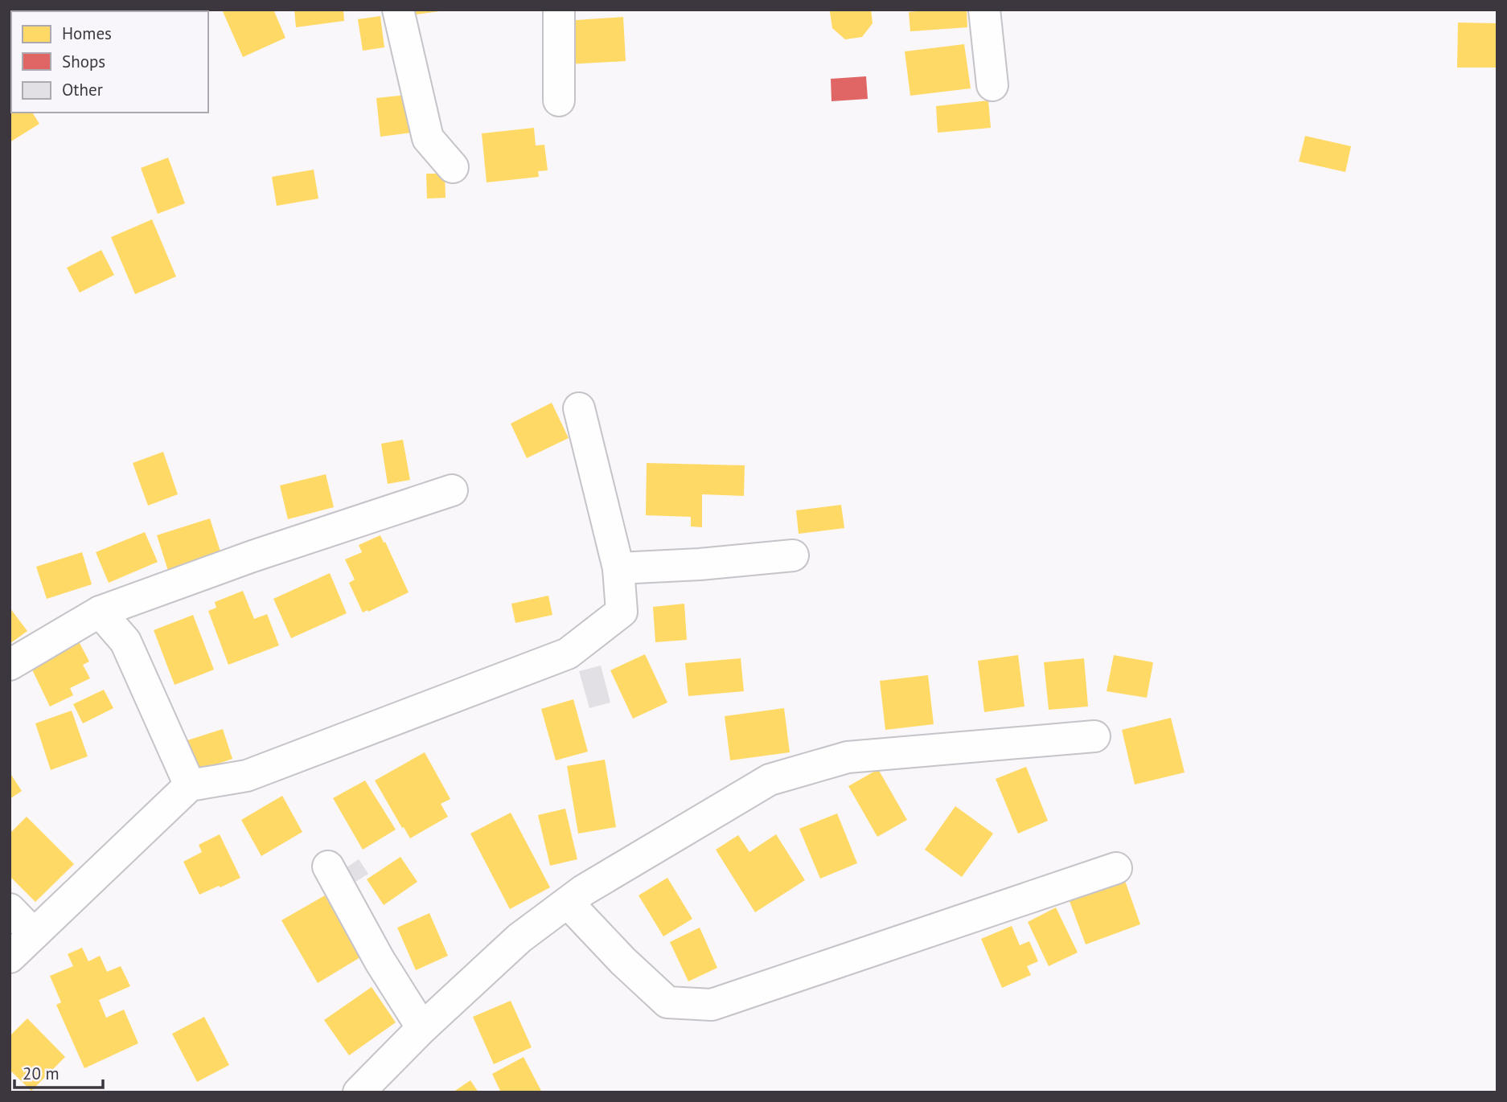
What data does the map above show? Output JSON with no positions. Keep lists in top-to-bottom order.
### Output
{
  "legend": ["Homes", "Shops", "Other"],
  "scale_bar": "20 m"
}
